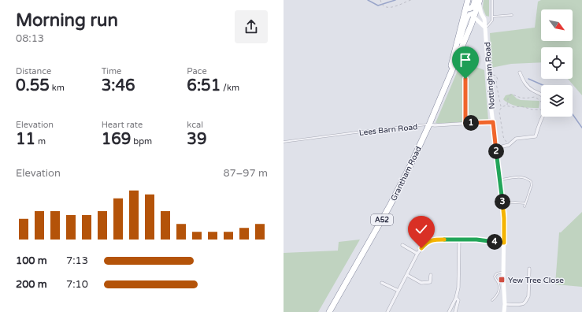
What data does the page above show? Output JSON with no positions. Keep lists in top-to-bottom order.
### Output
{
  "streets": {
    "highway": ["Grantham Road", "A52"],
    "street": ["Nottingham Road", "Lees Barn Road"]
  },
  "crossings": [
    ["Nottingham Road", "Lees Barn Road"],
    ["Nottingham Road", "Grantham Road"],
    ["Nottingham Road", "A52"],
    ["Lees Barn Road", "Grantham Road"],
    ["Grantham Road", "A52"]
  ],
  "places": {
    "transit": ["Yew Tree Close"]
  },
  "north": "bottom right",
  "page": {
    "heading": ["Morning run", "08:13"],
    "stats": [
      ["Distance", "0.55 km"],
      ["Time", "3:46"],
      ["Pace", "6:51 /km"],
      ["Elevation", "11 m"],
      ["Heart rate", "169 bpm"],
      ["kcal", "39"]
    ],
    "pins": [
      "1",
      "2",
      "3",
      "4"
    ],
    "chart": ["Elevation", "87–97 m"],
    "list": [
      {
        "name": "100 m",
        "note": "7:13"
      },
      {
        "name": "200 m",
        "note": "7:10"
      }
    ]
  }
}
